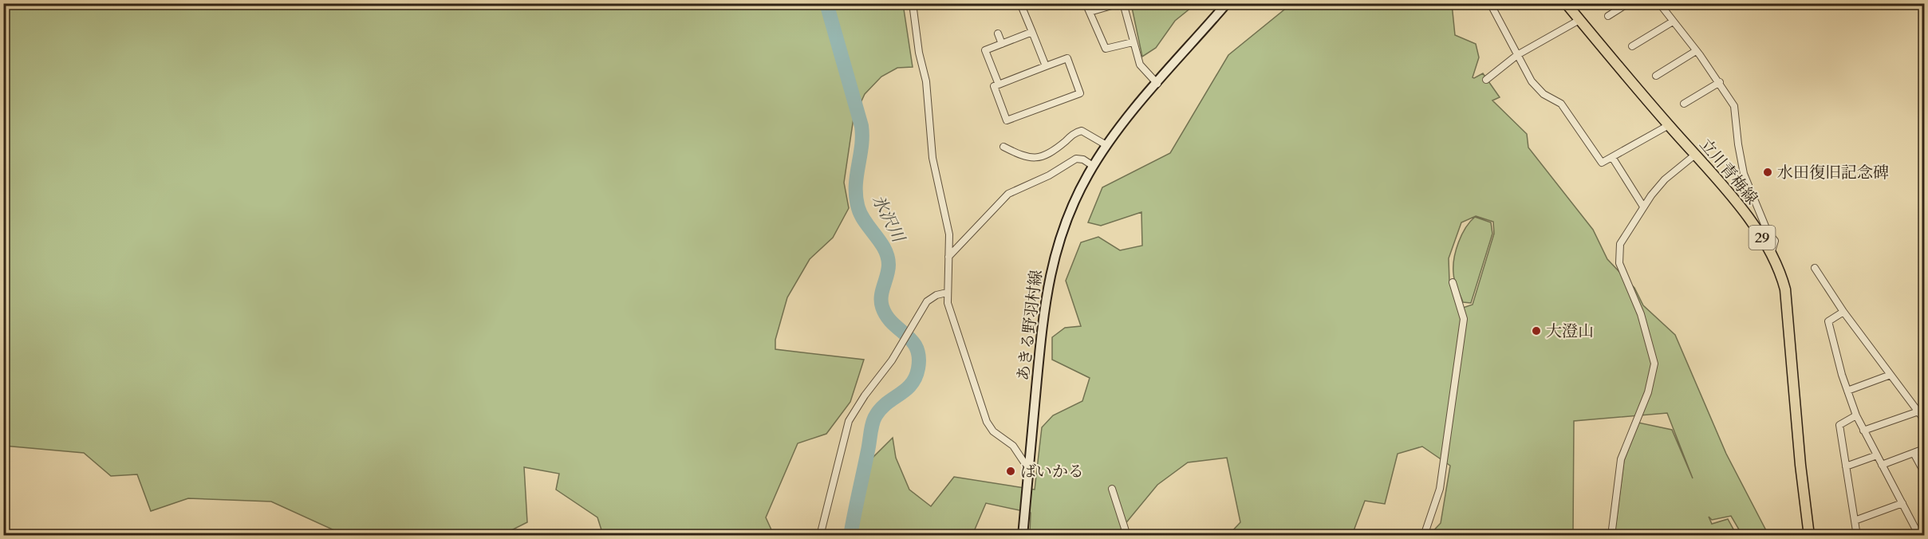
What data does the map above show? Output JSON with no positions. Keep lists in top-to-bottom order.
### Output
{
  "streets": {
    "main road": ["立川青梅線", "29", "あきる野羽村線"]
  },
  "water": ["氷沢川"],
  "places": ["水田復旧記念碑", "大澄山", "ばいかる"]
}
